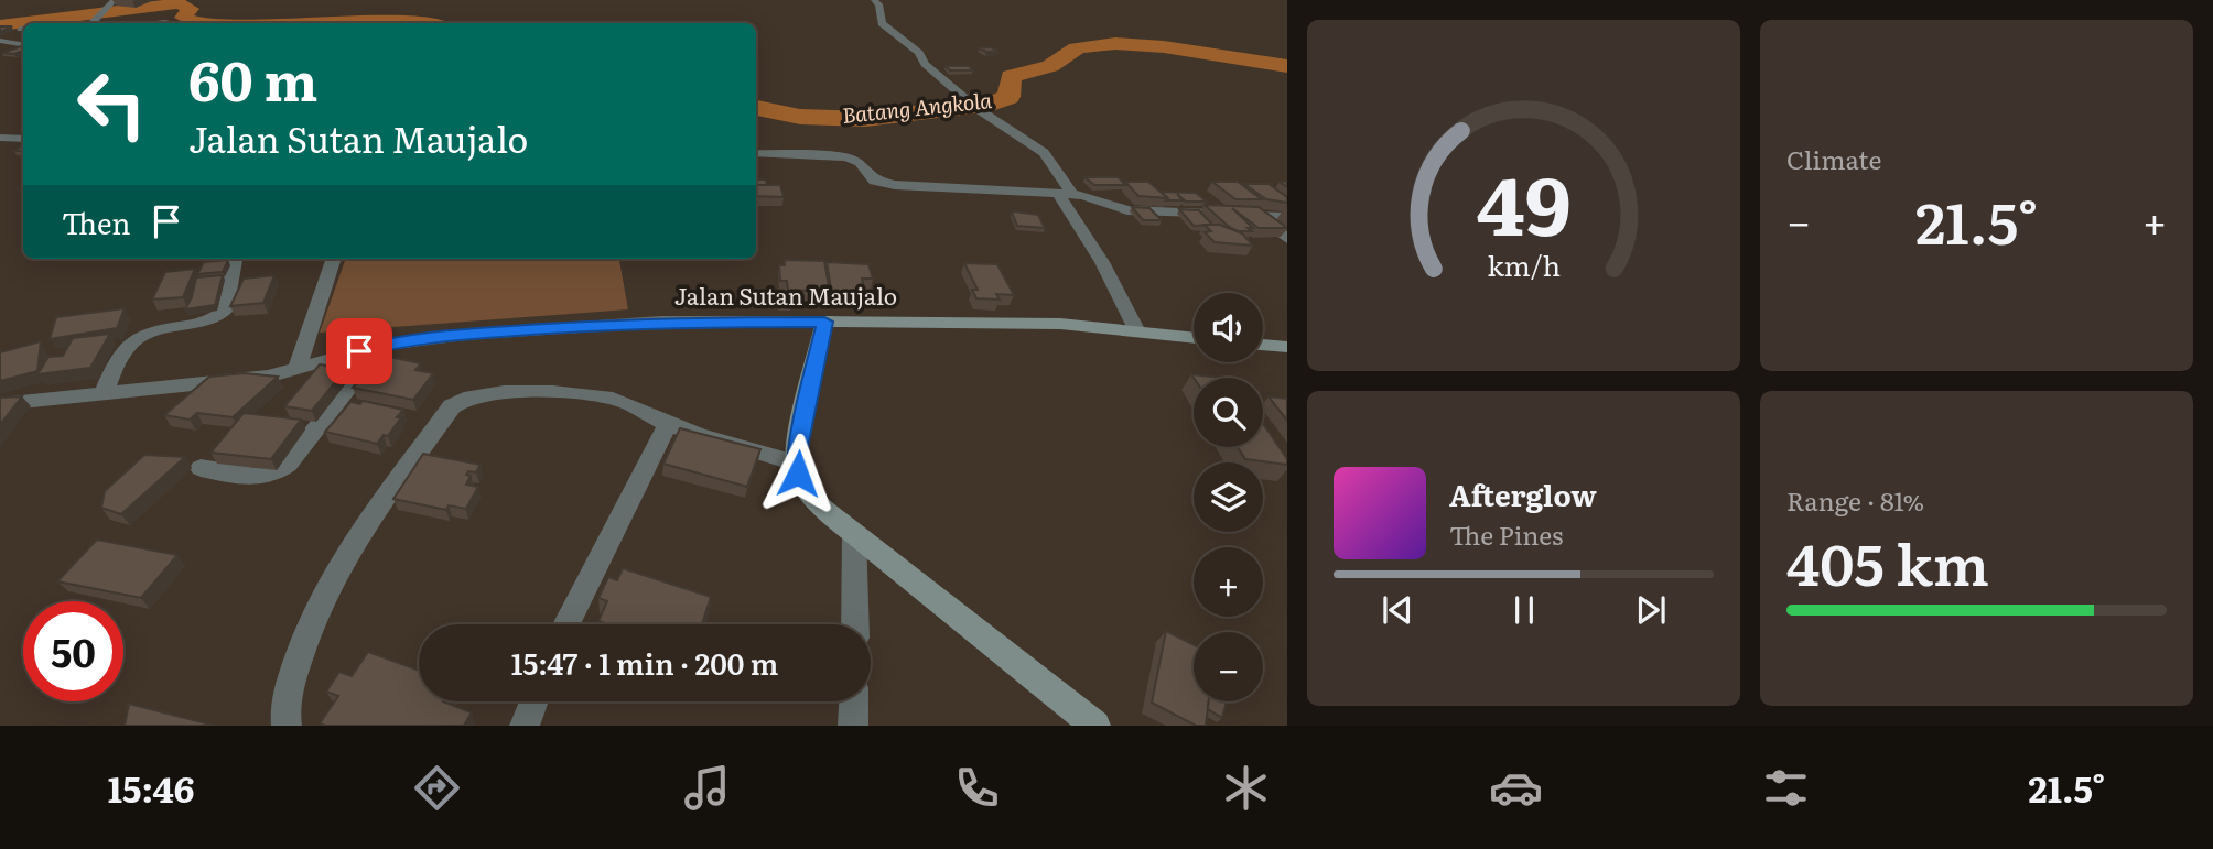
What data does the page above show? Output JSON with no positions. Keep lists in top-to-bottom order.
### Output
{
  "streets": {
    "main road": ["Jalan Sutan Maujalo"]
  },
  "water": ["Batang Angkola"],
  "page": {
    "tile": [
      "Climate",
      ["Range · 81%", "405 km"]
    ],
    "turn": ["60 m", "Jalan Sutan Maujalo"],
    "then": "Then",
    "heat": ["−", "21.5°", "+"],
    "map_buttons": ["+", "−"],
    "song": ["Afterglow", "The Pines"],
    "limit": "50",
    "trip": "15:47 · 1 min · 200 m",
    "tabs": ["15:46", "21.5°"],
    "gauge": ["49", "km/h"]
  }
}
